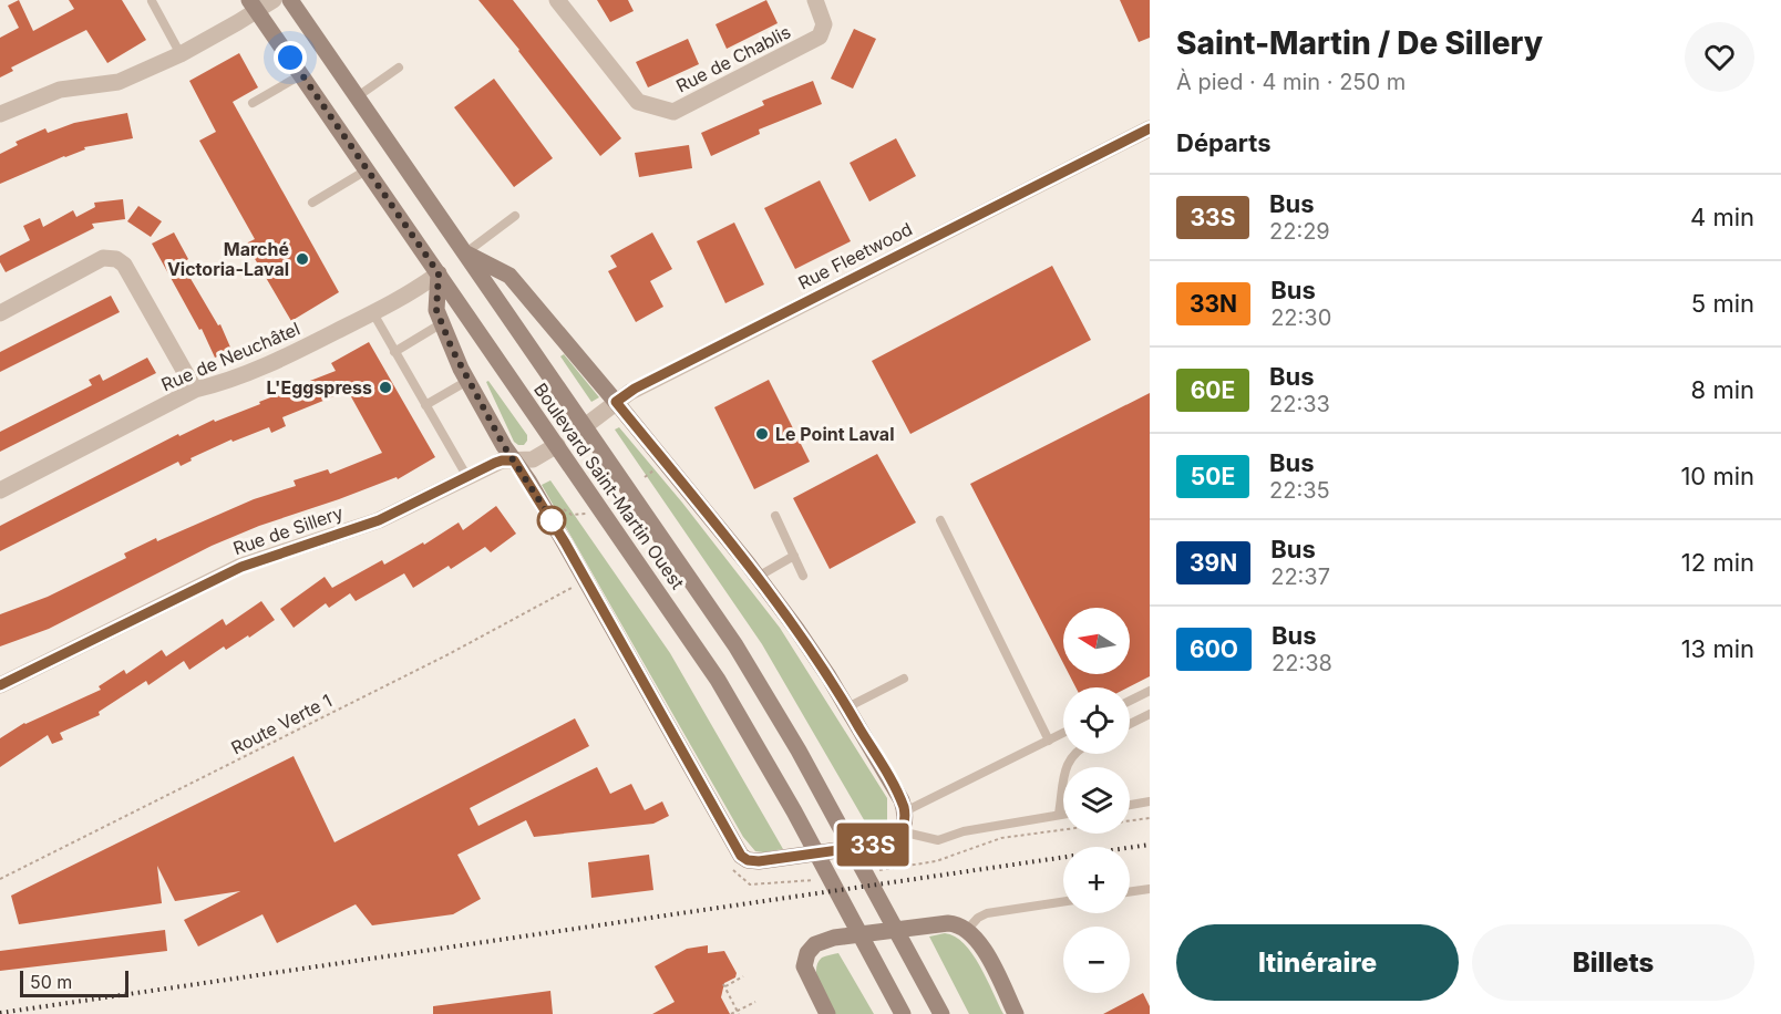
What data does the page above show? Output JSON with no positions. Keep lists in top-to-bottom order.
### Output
{
  "streets": {
    "main road": ["Boulevard Saint-Martin Ouest"],
    "street": [
      "Rue de Chablis",
      "Rue Fleetwood",
      "Rue de Neuchâtel",
      "Rue de Sillery"
    ],
    "path": ["Route Verte 1"]
  },
  "crossings": [
    ["Rue Fleetwood", "Boulevard Saint-Martin Ouest"],
    ["Rue de Neuchâtel", "Boulevard Saint-Martin Ouest"],
    ["Boulevard Saint-Martin Ouest", "Rue de Sillery"]
  ],
  "places": ["Marché Victoria-Laval", "L'Eggspress", "Le Point Laval"],
  "lines": ["bus line 33S"],
  "scale_bar": "50 m",
  "north": "left",
  "page": {
    "on_map": "33S",
    "heading": [
      ["Saint-Martin / De Sillery", "À pied · 4 min · 250 m"],
      "Départs"
    ],
    "list": [
      {
        "mark": "33S",
        "name": "Bus",
        "note": "22:29",
        "value": "4 min"
      },
      {
        "mark": "33N",
        "name": "Bus",
        "note": "22:30",
        "value": "5 min"
      },
      {
        "mark": "60E",
        "name": "Bus",
        "note": "22:33",
        "value": "8 min"
      },
      {
        "mark": "50E",
        "name": "Bus",
        "note": "22:35",
        "value": "10 min"
      },
      {
        "mark": "39N",
        "name": "Bus",
        "note": "22:37",
        "value": "12 min"
      },
      {
        "mark": "60O",
        "name": "Bus",
        "note": "22:38",
        "value": "13 min"
      }
    ],
    "map_buttons": ["+", "−"],
    "buttons": ["Itinéraire", "Billets"],
    "scale": "50 m"
  }
}
